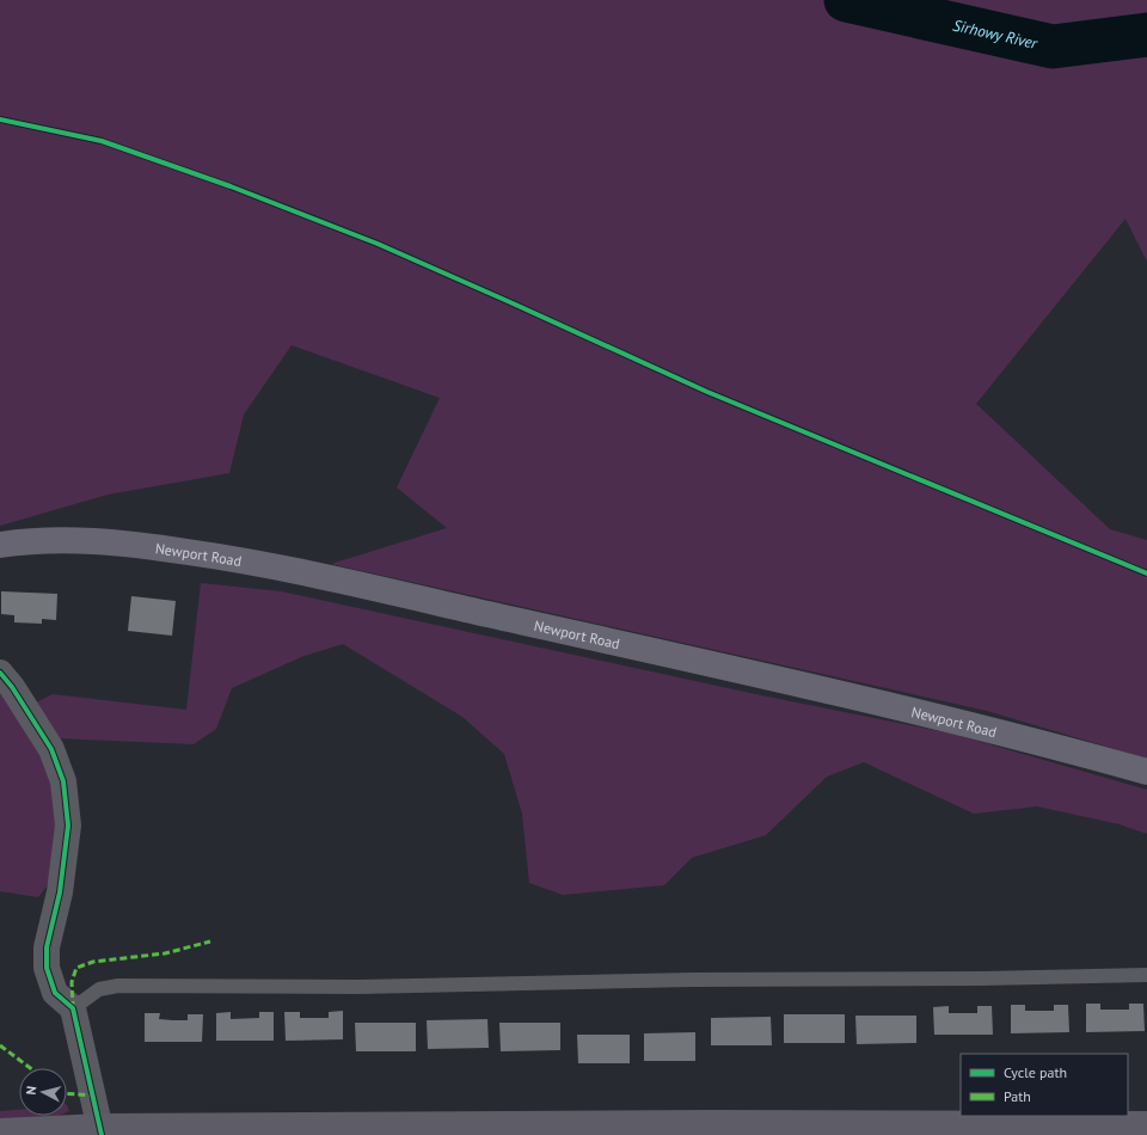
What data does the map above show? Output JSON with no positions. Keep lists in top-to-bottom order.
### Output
{
  "streets": {
    "main road": ["Newport Road"]
  },
  "water": ["Sirhowy River"],
  "legend": ["Cycle path", "Path"],
  "north": "left"
}
